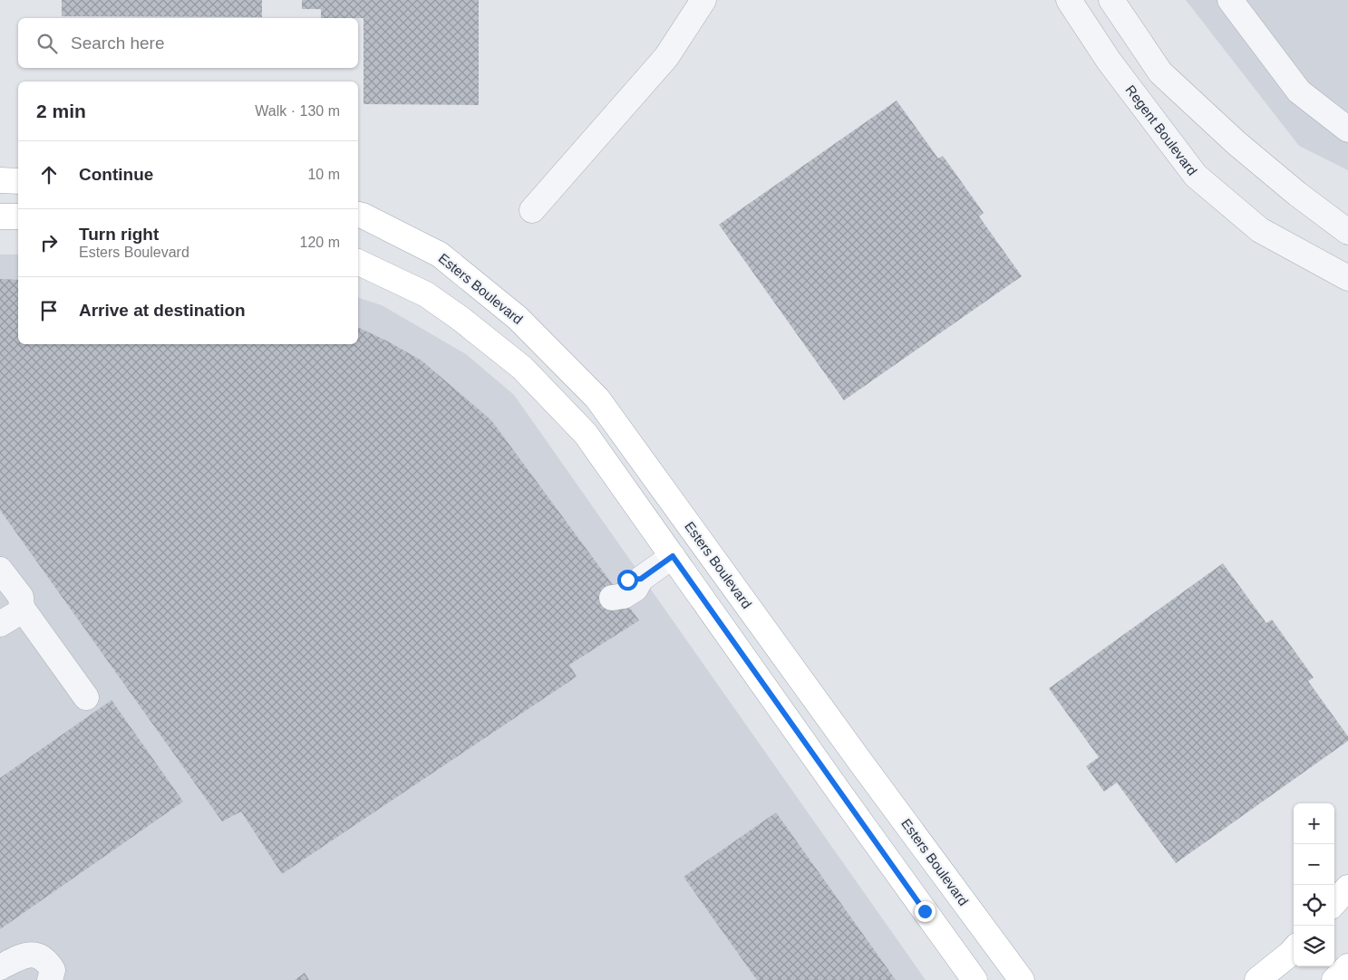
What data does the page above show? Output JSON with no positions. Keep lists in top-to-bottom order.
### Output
{
  "streets": {
    "main road": ["Esters Boulevard"],
    "street": ["Regent Boulevard"]
  },
  "page": {
    "search": "Search here",
    "heading": ["2 min", "Walk · 130 m"],
    "list": [
      ["Continue", "10 m"],
      ["Turn right", "Esters Boulevard", "120 m"],
      "Arrive at destination"
    ],
    "map_buttons": ["+", "−"]
  }
}
